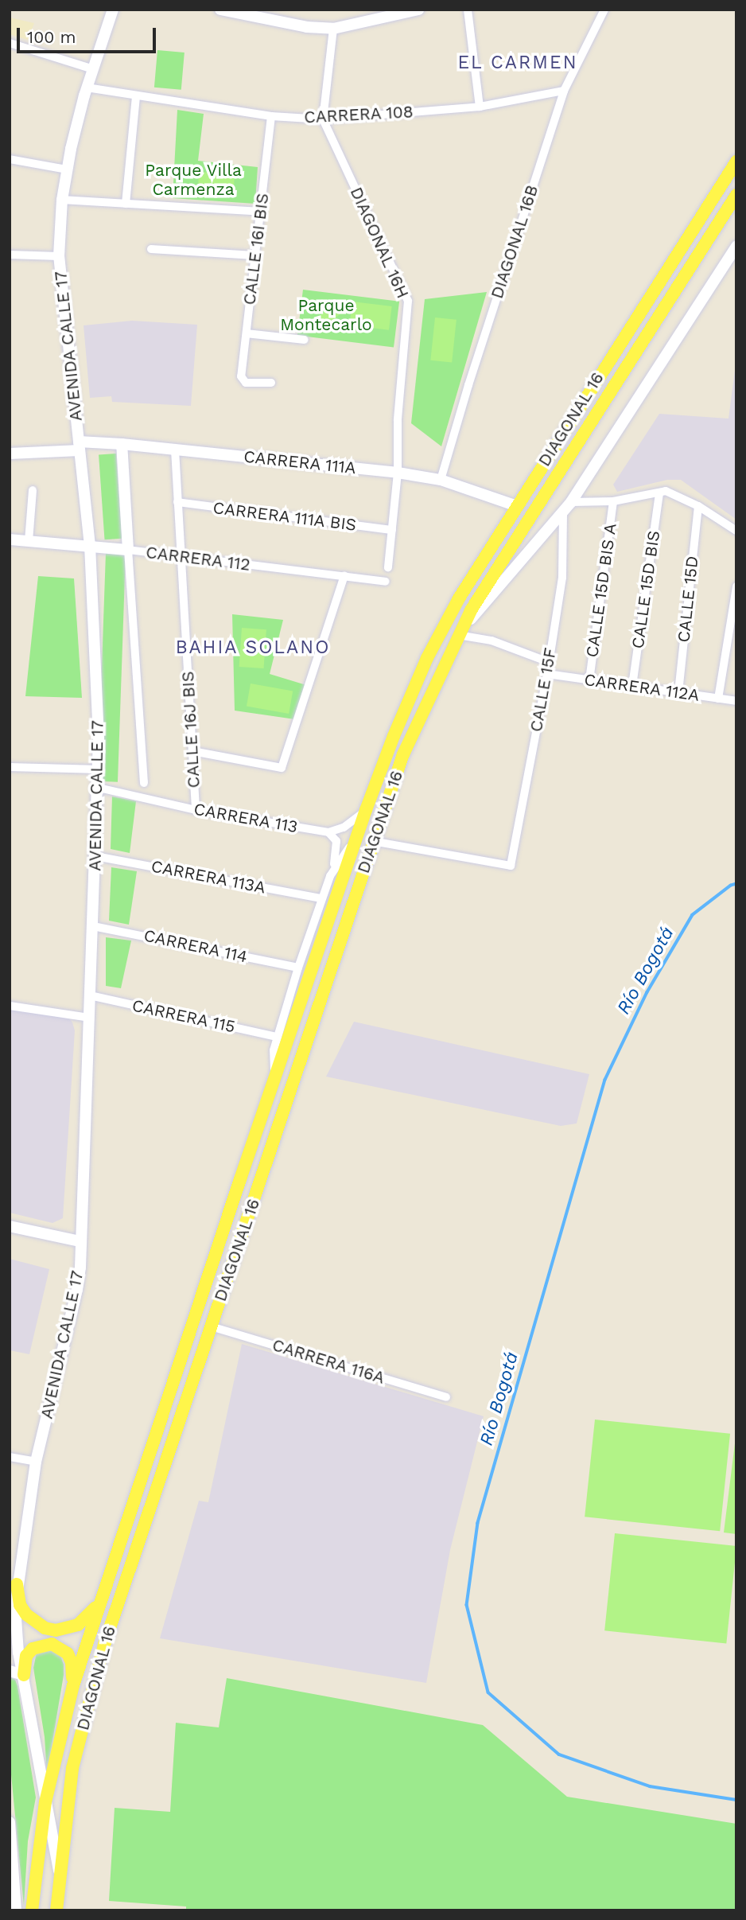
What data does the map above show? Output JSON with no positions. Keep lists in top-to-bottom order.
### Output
{
  "streets": {
    "main road": [
      "AVENIDA CALLE 17",
      "DIAGONAL 16",
      "CARRERA 111A",
      "CARRERA 112"
    ],
    "street": [
      "CARRERA 108",
      "DIAGONAL 16B",
      "DIAGONAL 16H",
      "CALLE 16I BIS",
      "CARRERA 111A BIS",
      "CALLE 15D BIS",
      "CALLE 15D BIS A",
      "CALLE 15D",
      "CARRERA 112A",
      "CALLE 15F",
      "CALLE 16J BIS",
      "CARRERA 113",
      "CARRERA 113A",
      "CARRERA 114",
      "CARRERA 115",
      "CARRERA 116A"
    ]
  },
  "crossings": [
    ["CARRERA 108", "DIAGONAL 16B"],
    ["CARRERA 108", "DIAGONAL 16H"],
    ["CARRERA 108", "CALLE 16I BIS"],
    ["CARRERA 108", "AVENIDA CALLE 17"],
    ["DIAGONAL 16B", "CARRERA 111A"],
    ["DIAGONAL 16H", "CARRERA 111A"],
    ["DIAGONAL 16H", "CARRERA 111A BIS"],
    ["AVENIDA CALLE 17", "DIAGONAL 16"],
    ["AVENIDA CALLE 17", "CARRERA 111A"],
    ["AVENIDA CALLE 17", "CARRERA 112"],
    ["AVENIDA CALLE 17", "CARRERA 113"],
    ["AVENIDA CALLE 17", "CARRERA 113A"],
    ["AVENIDA CALLE 17", "CARRERA 114"],
    ["AVENIDA CALLE 17", "CARRERA 115"],
    ["DIAGONAL 16", "CARRERA 111A"],
    ["DIAGONAL 16", "CALLE 15F"],
    ["DIAGONAL 16", "CARRERA 113A"],
    ["DIAGONAL 16", "CARRERA 114"],
    ["DIAGONAL 16", "CARRERA 115"],
    ["DIAGONAL 16", "CARRERA 116A"],
    ["CARRERA 111A", "CALLE 16J BIS"],
    ["CARRERA 111A BIS", "CALLE 16J BIS"],
    ["CARRERA 112", "CALLE 16J BIS"],
    ["CALLE 15D BIS", "CARRERA 112A"],
    ["CALLE 15D BIS A", "CARRERA 112A"],
    ["CALLE 15D", "CARRERA 112A"],
    ["CARRERA 112A", "CALLE 15F"],
    ["CALLE 16J BIS", "CARRERA 113"]
  ],
  "districts": ["EL CARMEN", "BAHIA SOLANO"],
  "water": ["Río Bogotá"],
  "parks": ["Parque Villa Carmenza", "Parque Montecarlo"],
  "scale_bar": "100 m"
}
